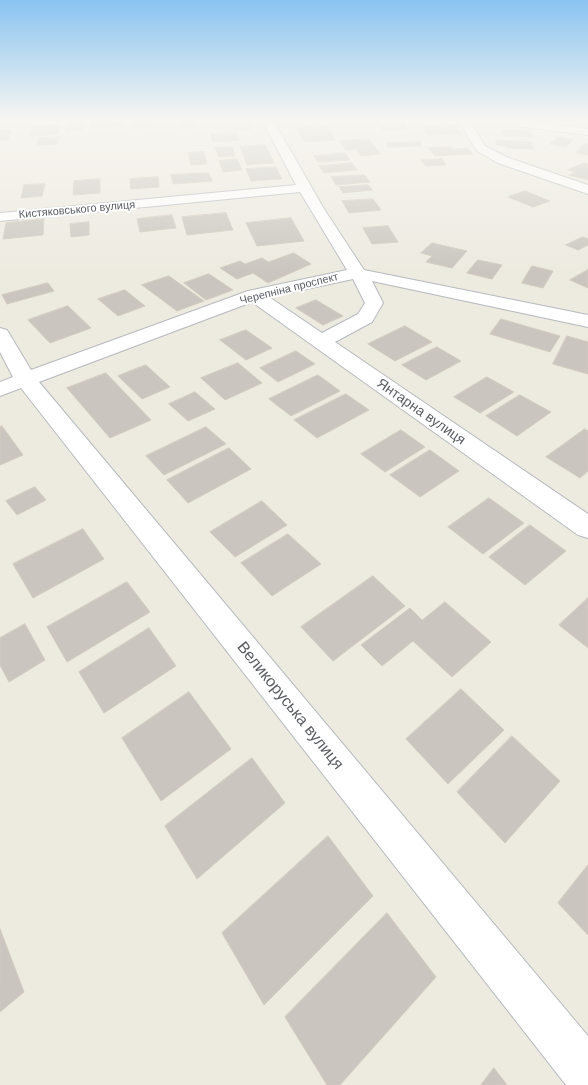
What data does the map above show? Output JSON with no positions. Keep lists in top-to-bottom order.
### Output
{
  "streets": {
    "street": [
      "Кистяковського вулиця",
      "Черепніна проспект",
      "Янтарна вулиця",
      "Великоруська вулиця"
    ]
  },
  "crossings": [
    ["Черепніна проспект", "Янтарна вулиця"],
    ["Черепніна проспект", "Великоруська вулиця"]
  ]
}
